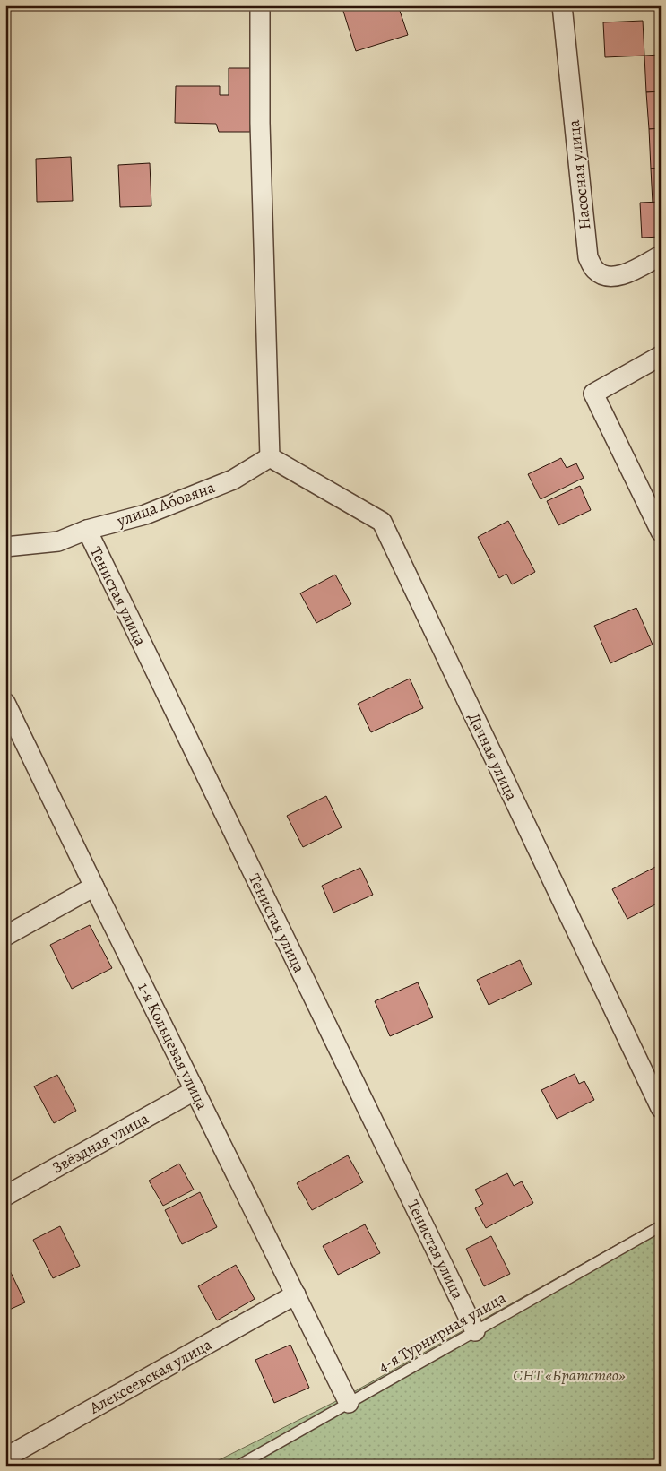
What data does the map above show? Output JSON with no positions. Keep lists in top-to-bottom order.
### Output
{
  "streets": {
    "street": [
      "Насосная улица",
      "улица Абовяна",
      "Тенистая улица",
      "Дачная улица",
      "1-я Кольцевая улица",
      "Звёздная улица",
      "Алексеевская улица"
    ],
    "lane": ["4-я Турнирная улица"]
  },
  "crossings": [
    ["улица Абовяна", "Тенистая улица"],
    ["улица Абовяна", "Дачная улица"],
    ["Тенистая улица", "4-я Турнирная улица"],
    ["1-я Кольцевая улица", "Звёздная улица"],
    ["1-я Кольцевая улица", "4-я Турнирная улица"],
    ["1-я Кольцевая улица", "Алексеевская улица"]
  ],
  "parks": ["СНТ «Братство»"]
}
